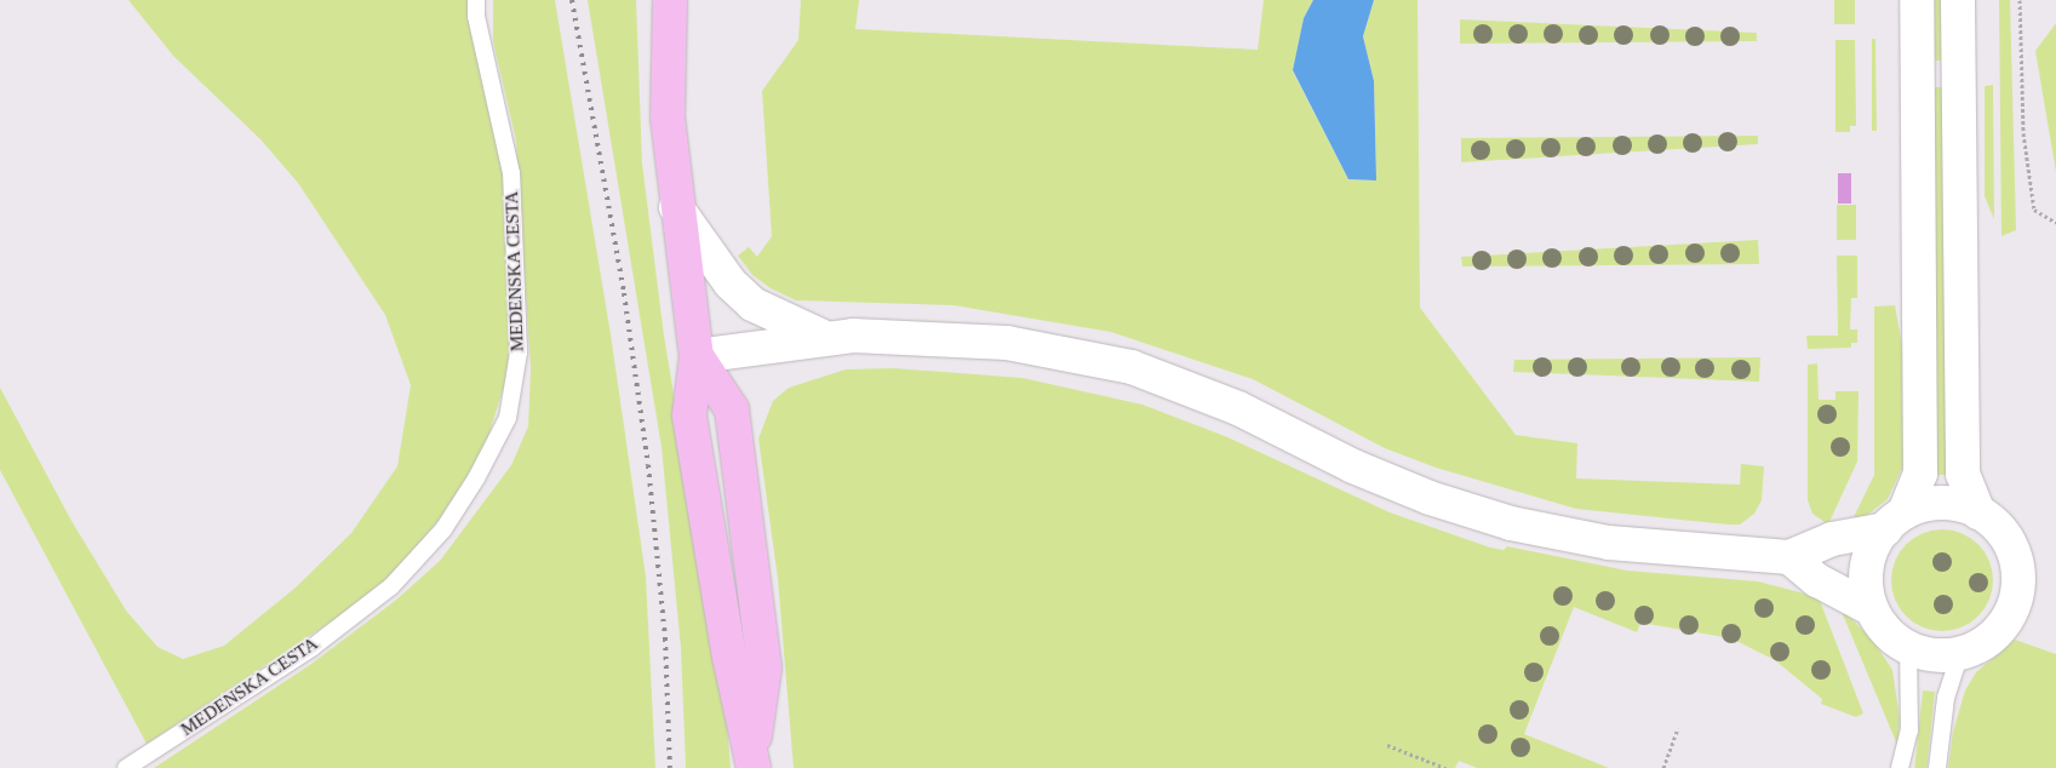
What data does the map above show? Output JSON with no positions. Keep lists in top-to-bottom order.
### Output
{
  "streets": {
    "lane": ["MEDENSKA CESTA"]
  }
}
